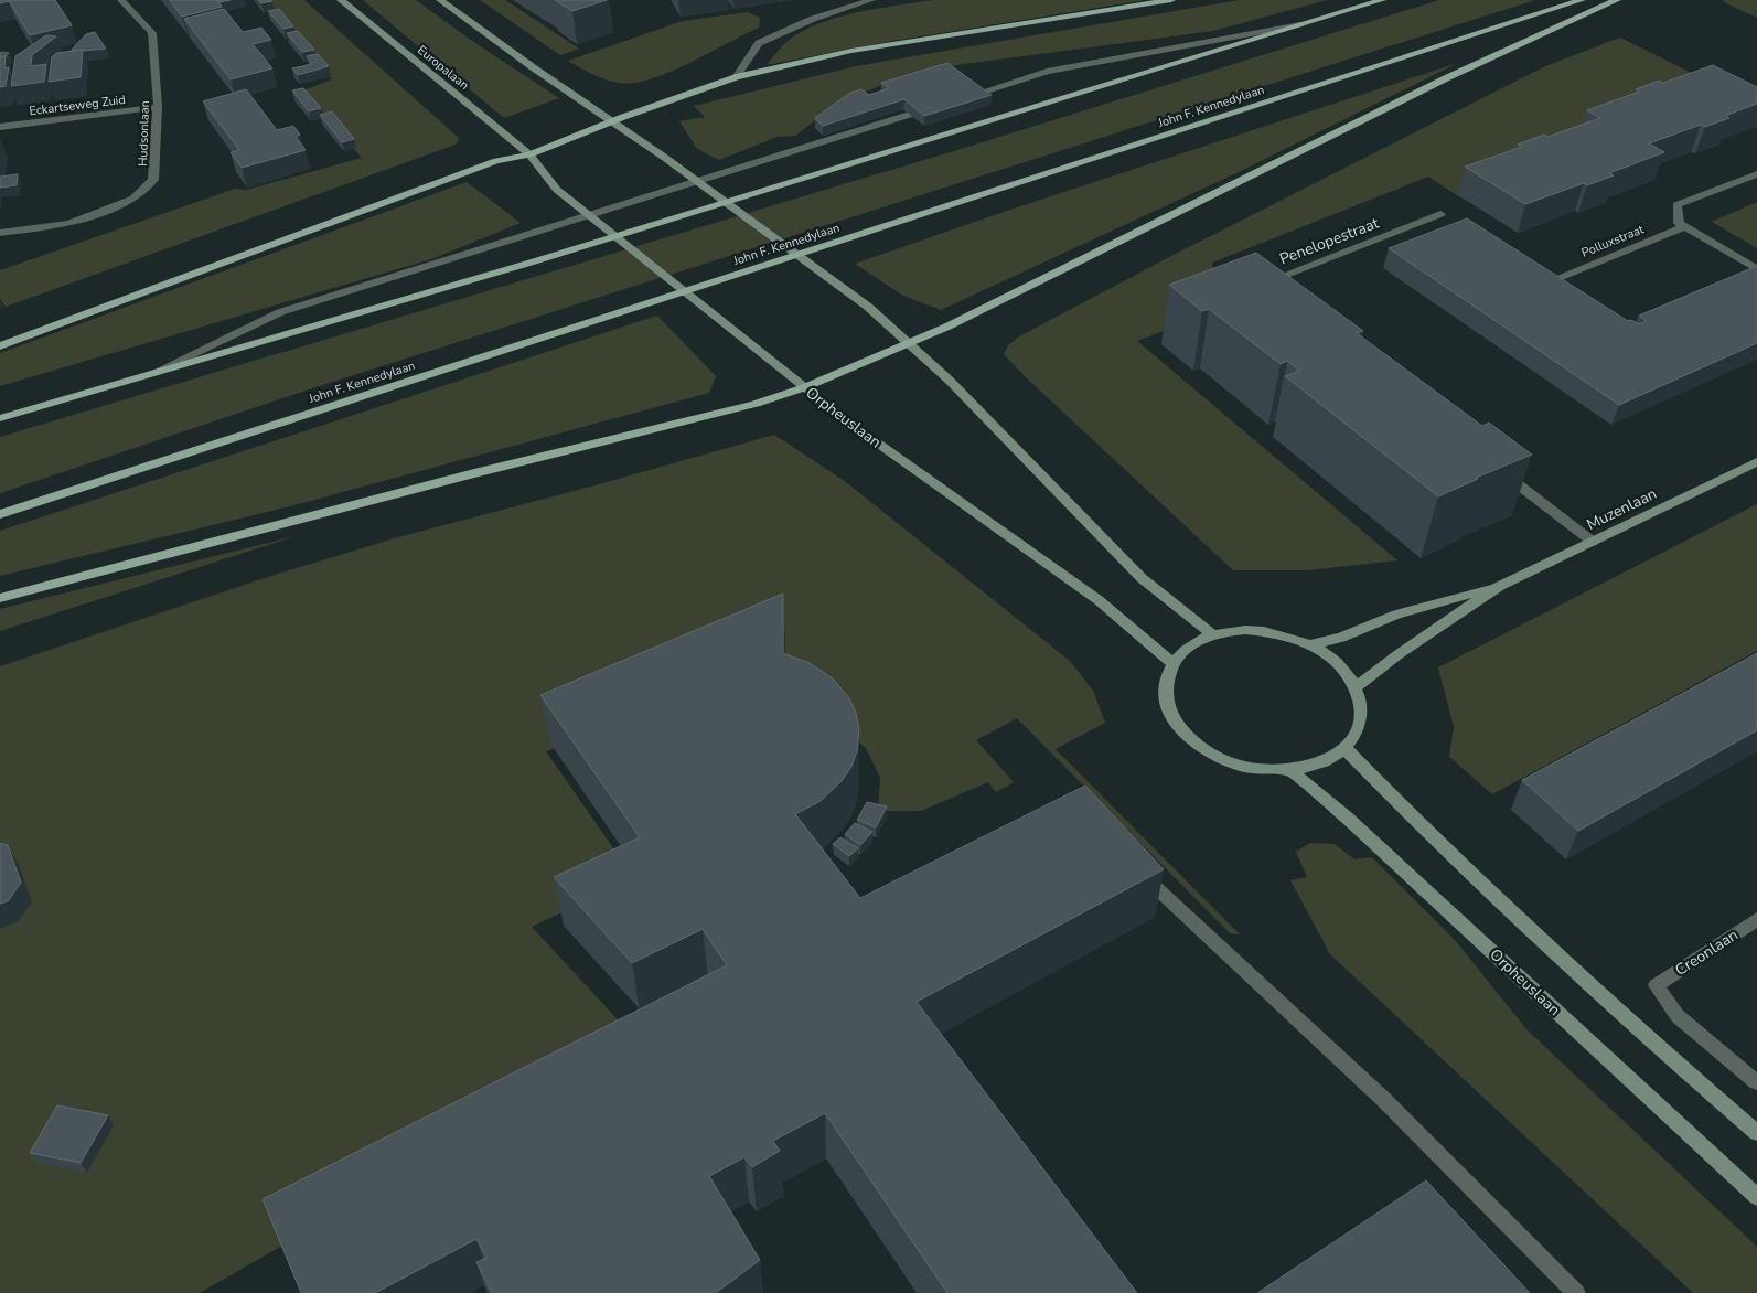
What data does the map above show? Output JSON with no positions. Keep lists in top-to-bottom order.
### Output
{
  "streets": {
    "main road": [
      "Europalaan",
      "John F. Kennedylaan",
      "Orpheuslaan",
      "Muzenlaan"
    ],
    "street": [
      "Eckartseweg Zuid",
      "Hudsonlaan",
      "Penelopestraat",
      "Polluxstraat",
      "Creonlaan"
    ]
  },
  "crossings": [
    ["Europalaan", "Orpheuslaan"],
    ["Eckartseweg Zuid", "Hudsonlaan"],
    ["Orpheuslaan", "Muzenlaan"]
  ]
}
